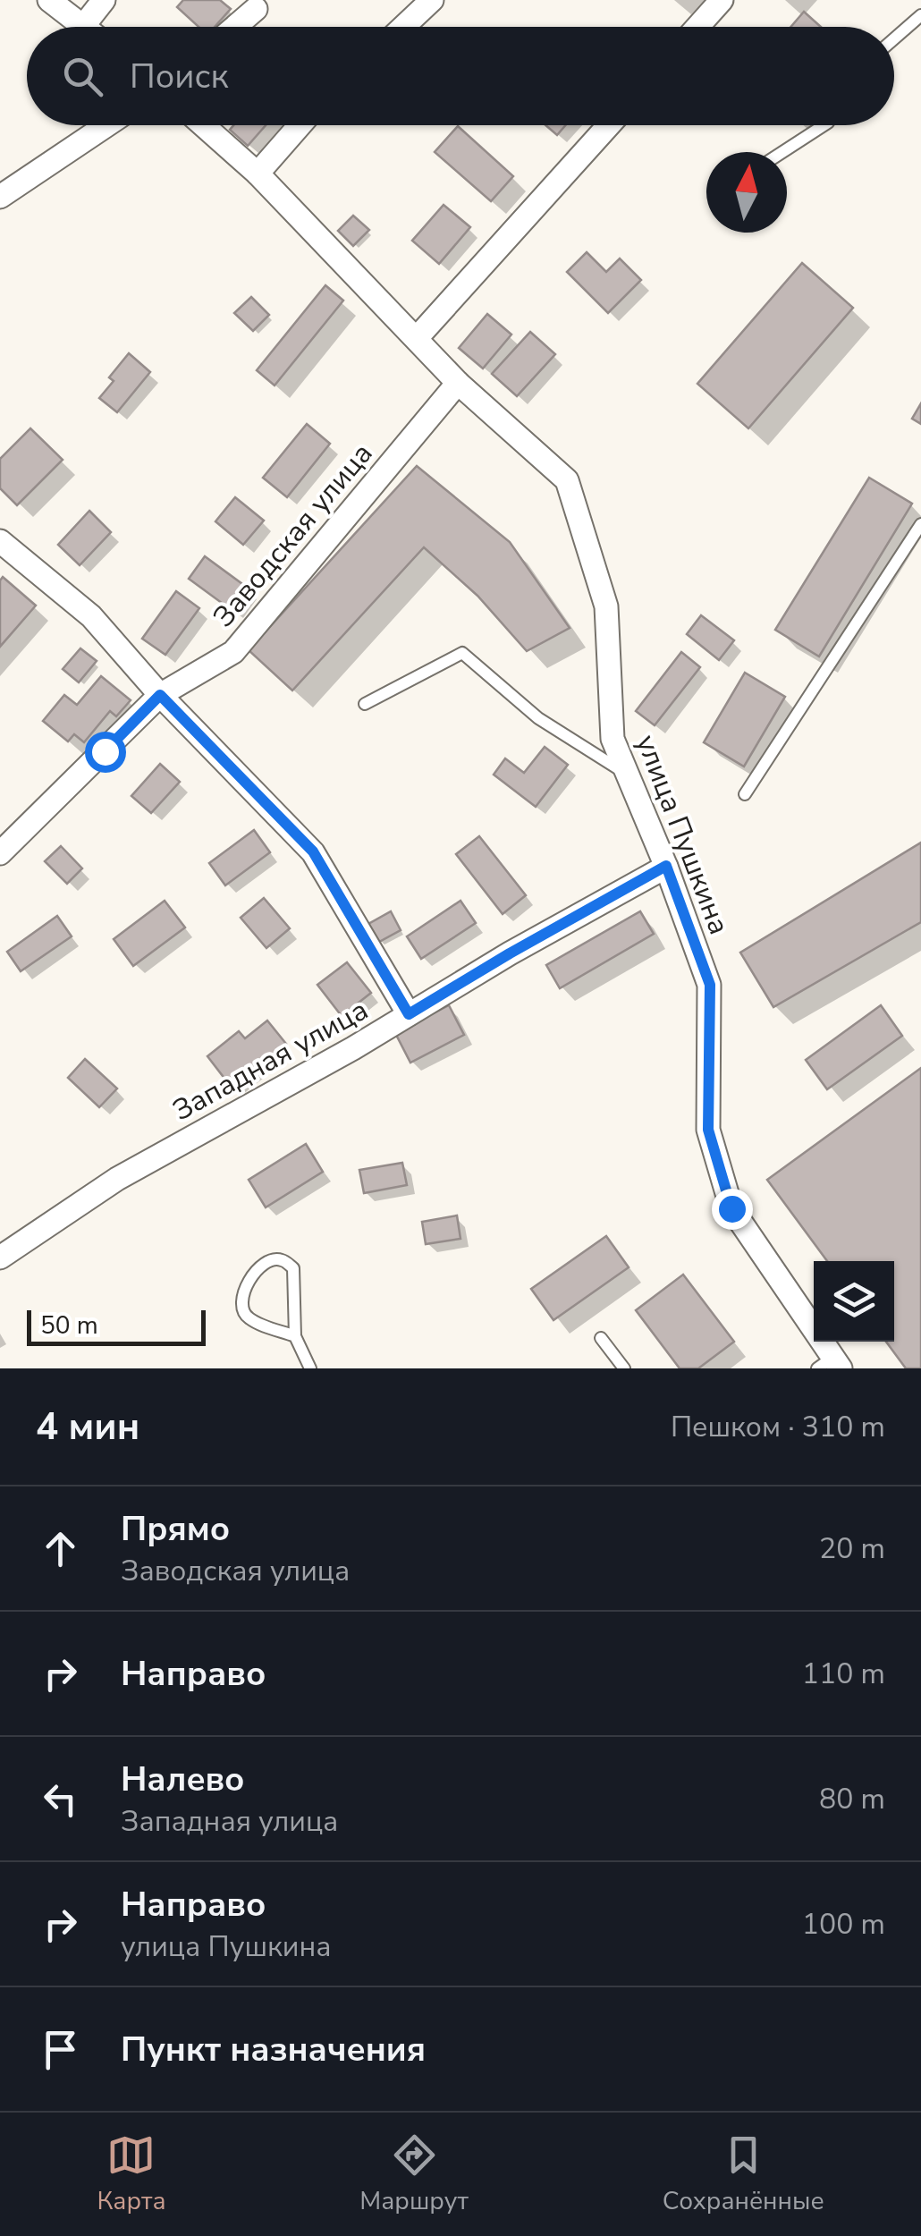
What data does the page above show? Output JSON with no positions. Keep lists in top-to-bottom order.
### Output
{
  "streets": {
    "street": ["Заводская улица", "улица Пушкина", "Западная улица"]
  },
  "crossings": [
    ["Заводская улица", "улица Пушкина"],
    ["улица Пушкина", "Западная улица"]
  ],
  "scale_bar": "50 m",
  "north": "top",
  "page": {
    "search": "Поиск",
    "scale": "50 m",
    "heading": ["4 мин", "Пешком · 310 m"],
    "list": [
      ["Прямо", "Заводская улица", "20 m"],
      ["Направо", "110 m"],
      ["Налево", "Западная улица", "80 m"],
      ["Направо", "улица Пушкина", "100 m"],
      "Пункт назначения"
    ],
    "nav": ["Карта", "Маршрут", "Сохранённые"]
  }
}
